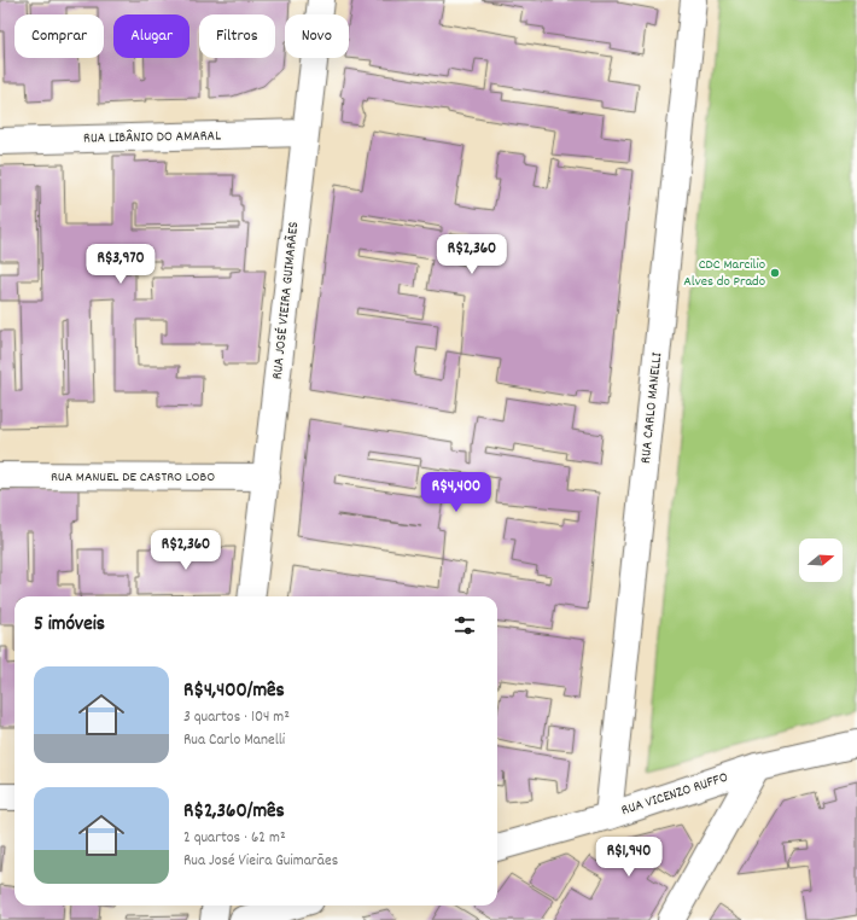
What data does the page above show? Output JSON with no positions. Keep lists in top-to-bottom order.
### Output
{
  "streets": {
    "street": [
      "RUA LIBÂNIO DO AMARAL",
      "RUA JOSÉ VIEIRA GUIMARÃES",
      "RUA CARLO MANELLI",
      "RUA MANUEL DE CASTRO LOBO",
      "RUA VICENZO RUFFO"
    ]
  },
  "crossings": [
    ["RUA LIBÂNIO DO AMARAL", "RUA JOSÉ VIEIRA GUIMARÃES"],
    ["RUA JOSÉ VIEIRA GUIMARÃES", "RUA MANUEL DE CASTRO LOBO"],
    ["RUA CARLO MANELLI", "RUA VICENZO RUFFO"]
  ],
  "places": ["CDC Marcilio Alves do Prado"],
  "north": "right",
  "page": {
    "chip": [
      "Comprar",
      "Alugar",
      "Filtros",
      "Novo"
    ],
    "price": [
      "R$2,360",
      "R$3,970",
      "R$4,400",
      "R$2,360",
      "R$1,940"
    ],
    "heading": "5 imóveis",
    "list": [
      {
        "name": "R$4,400/mês",
        "note": "3 quartos · 104 m² · Rua Carlo Manelli"
      },
      {
        "name": "R$2,360/mês",
        "note": "2 quartos · 62 m² · Rua José Vieira Guimarães"
      }
    ]
  }
}
